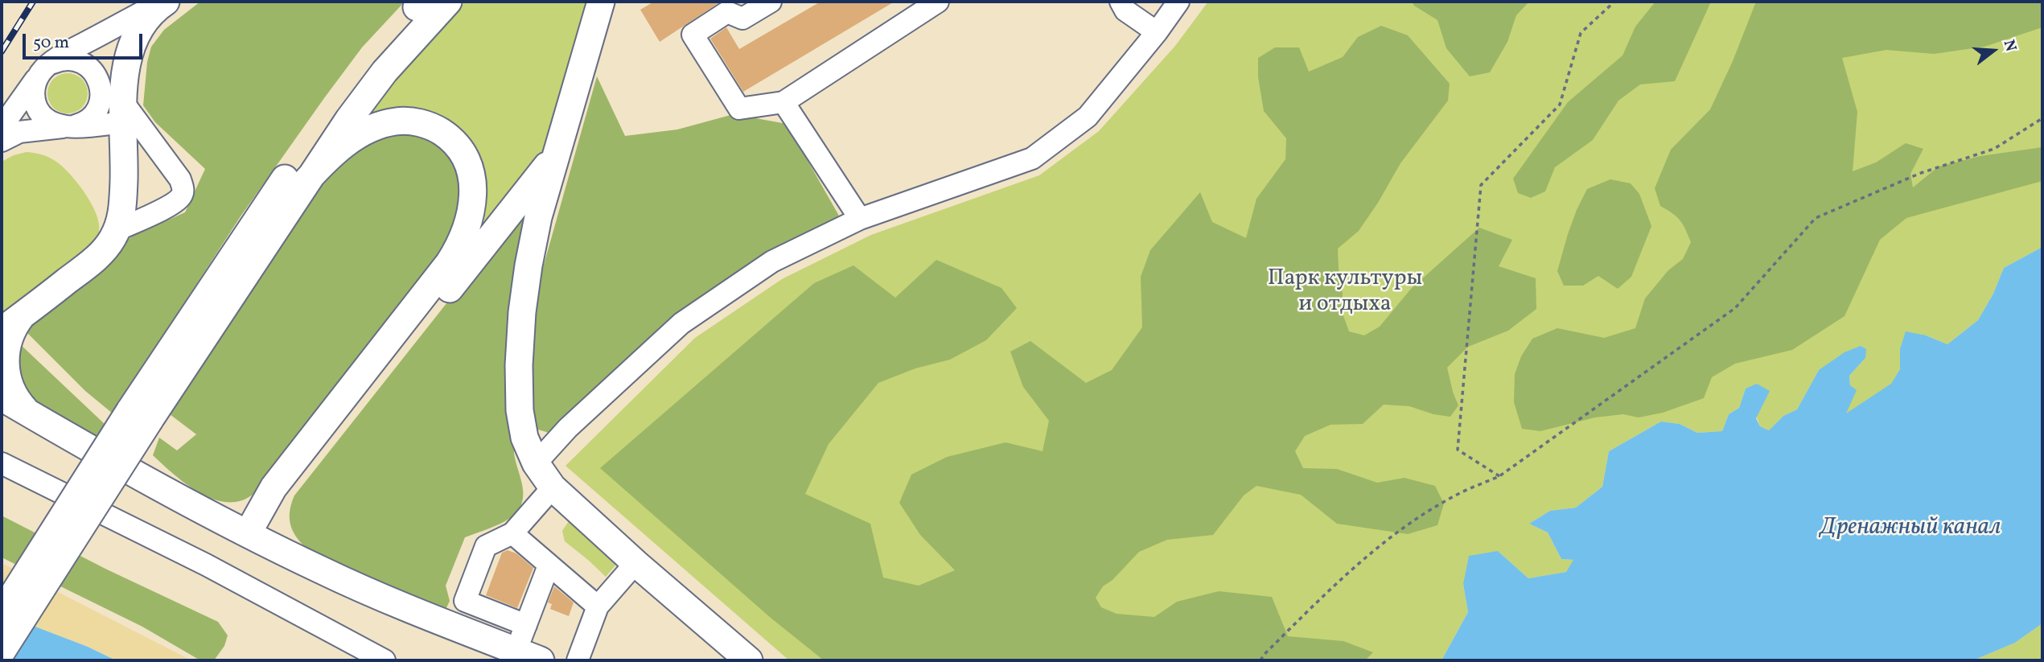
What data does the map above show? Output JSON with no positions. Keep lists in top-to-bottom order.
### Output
{
  "water": ["Дренажный канал"],
  "parks": ["Парк культуры и отдыха"],
  "scale_bar": "50 m",
  "north": "right"
}
